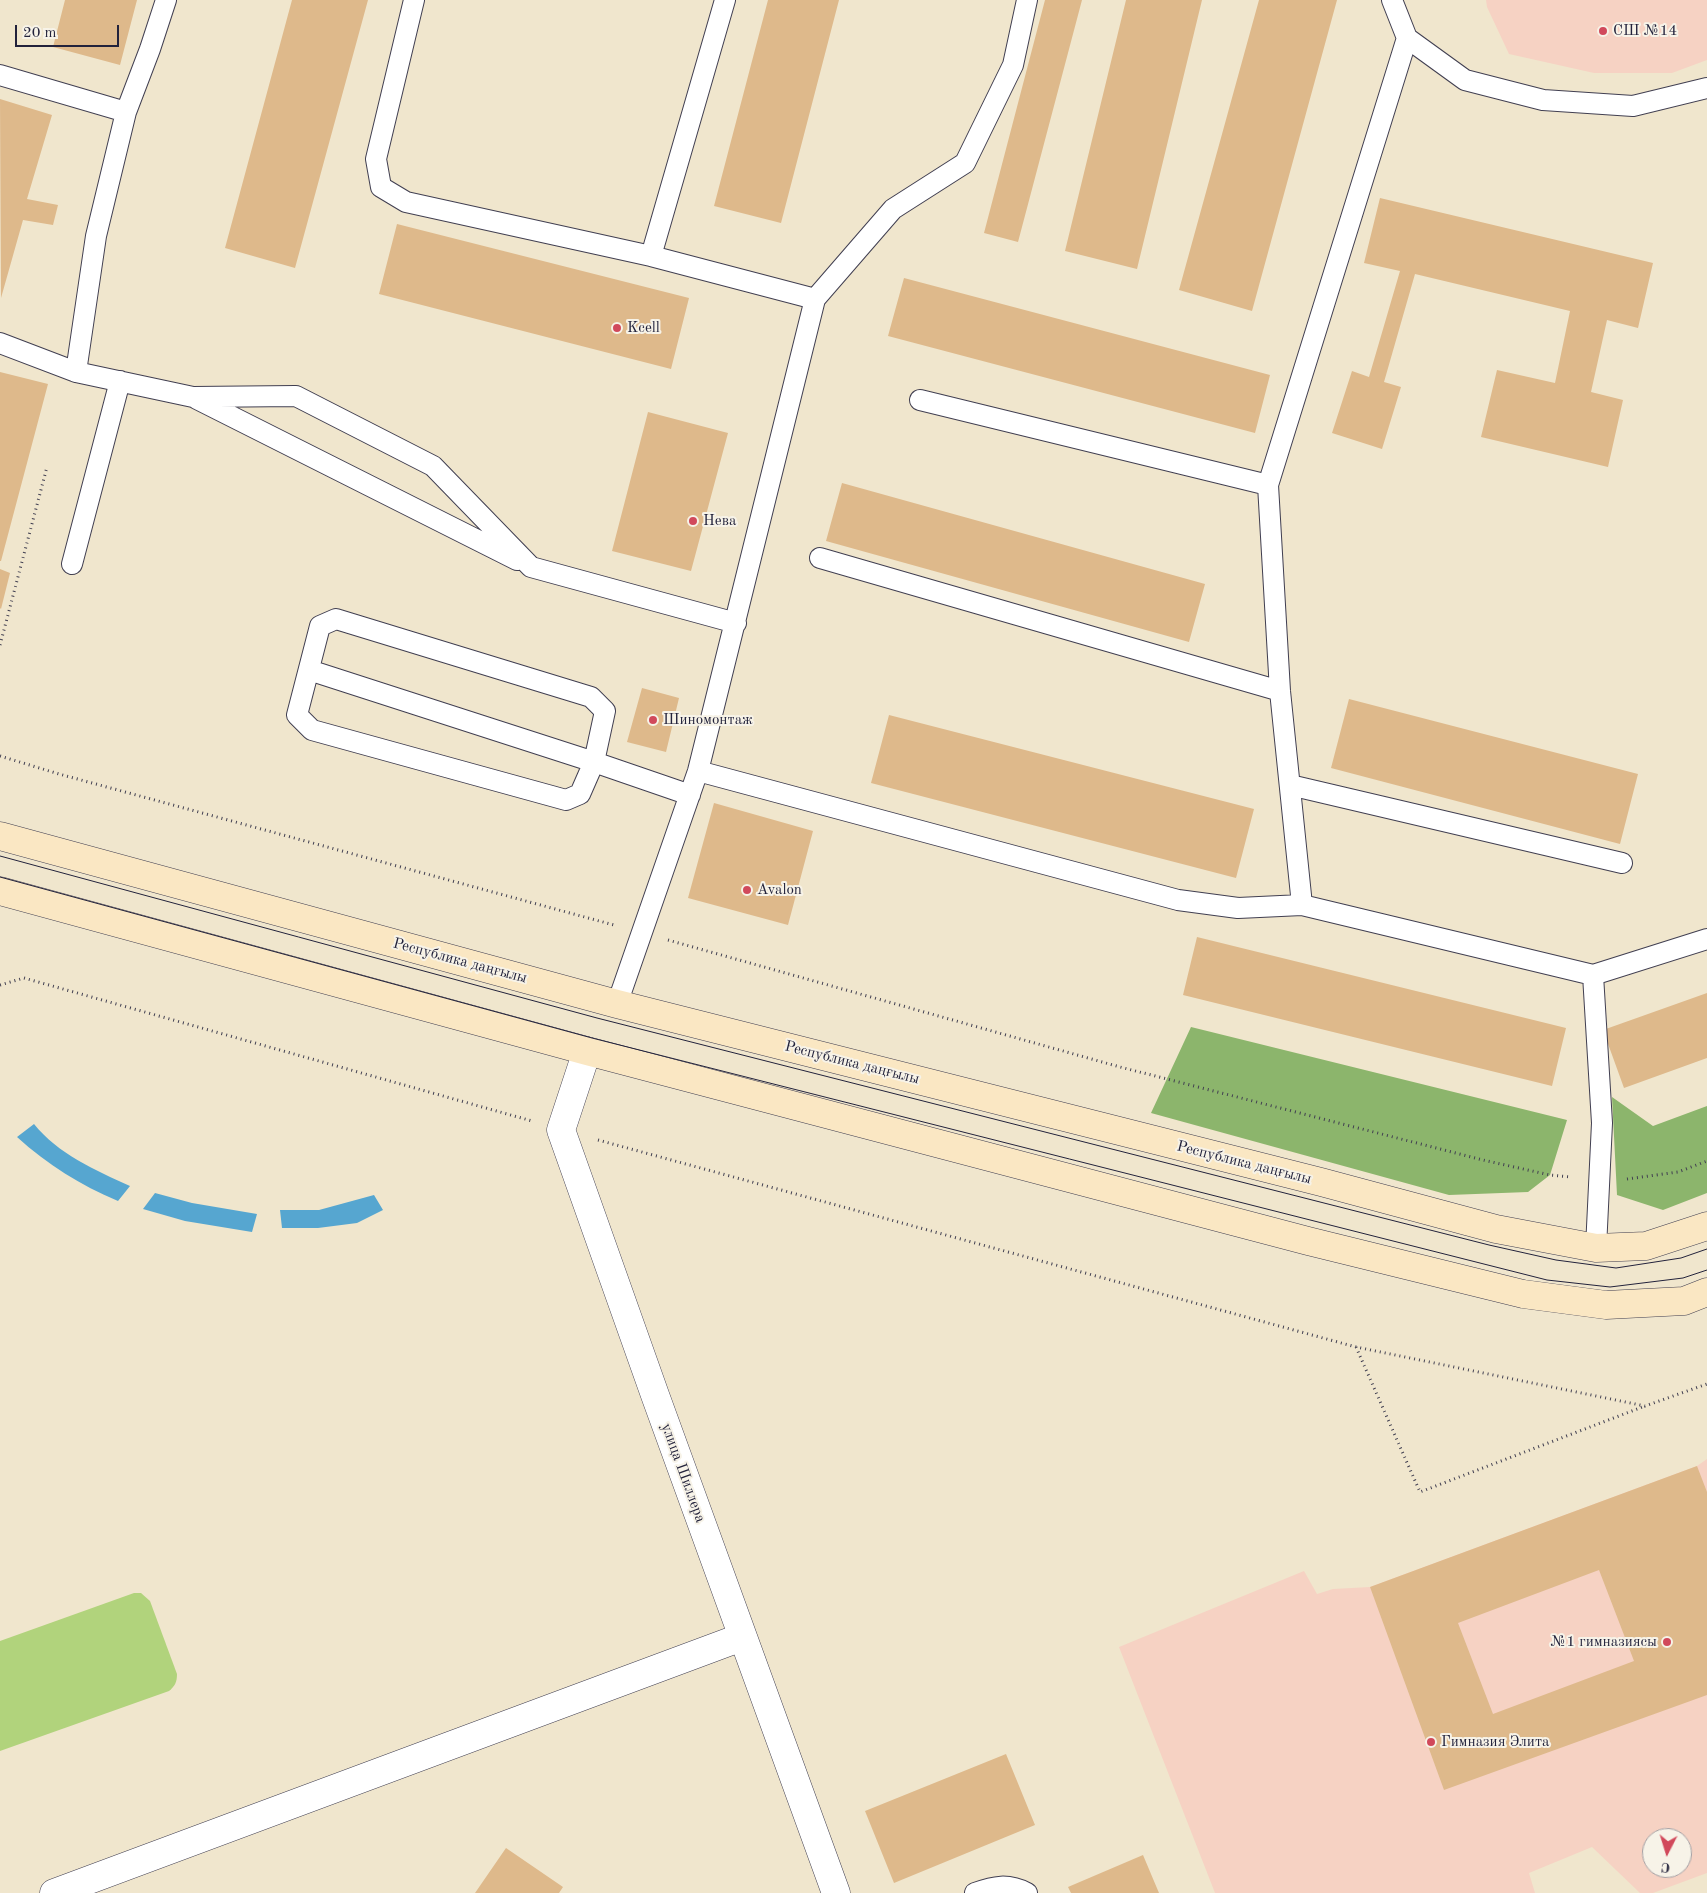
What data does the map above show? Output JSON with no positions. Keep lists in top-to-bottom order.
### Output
{
  "streets": {
    "main road": ["Республика даңғылы"],
    "street": ["улица Шиллера"]
  },
  "places": [
    "СШ №14",
    "Kcell",
    "Нева",
    "Шиномонтаж",
    "Avalon",
    "№1 гимназиясы",
    "Гимназия Элита"
  ],
  "scale_bar": "20 m",
  "north": "bottom"
}
